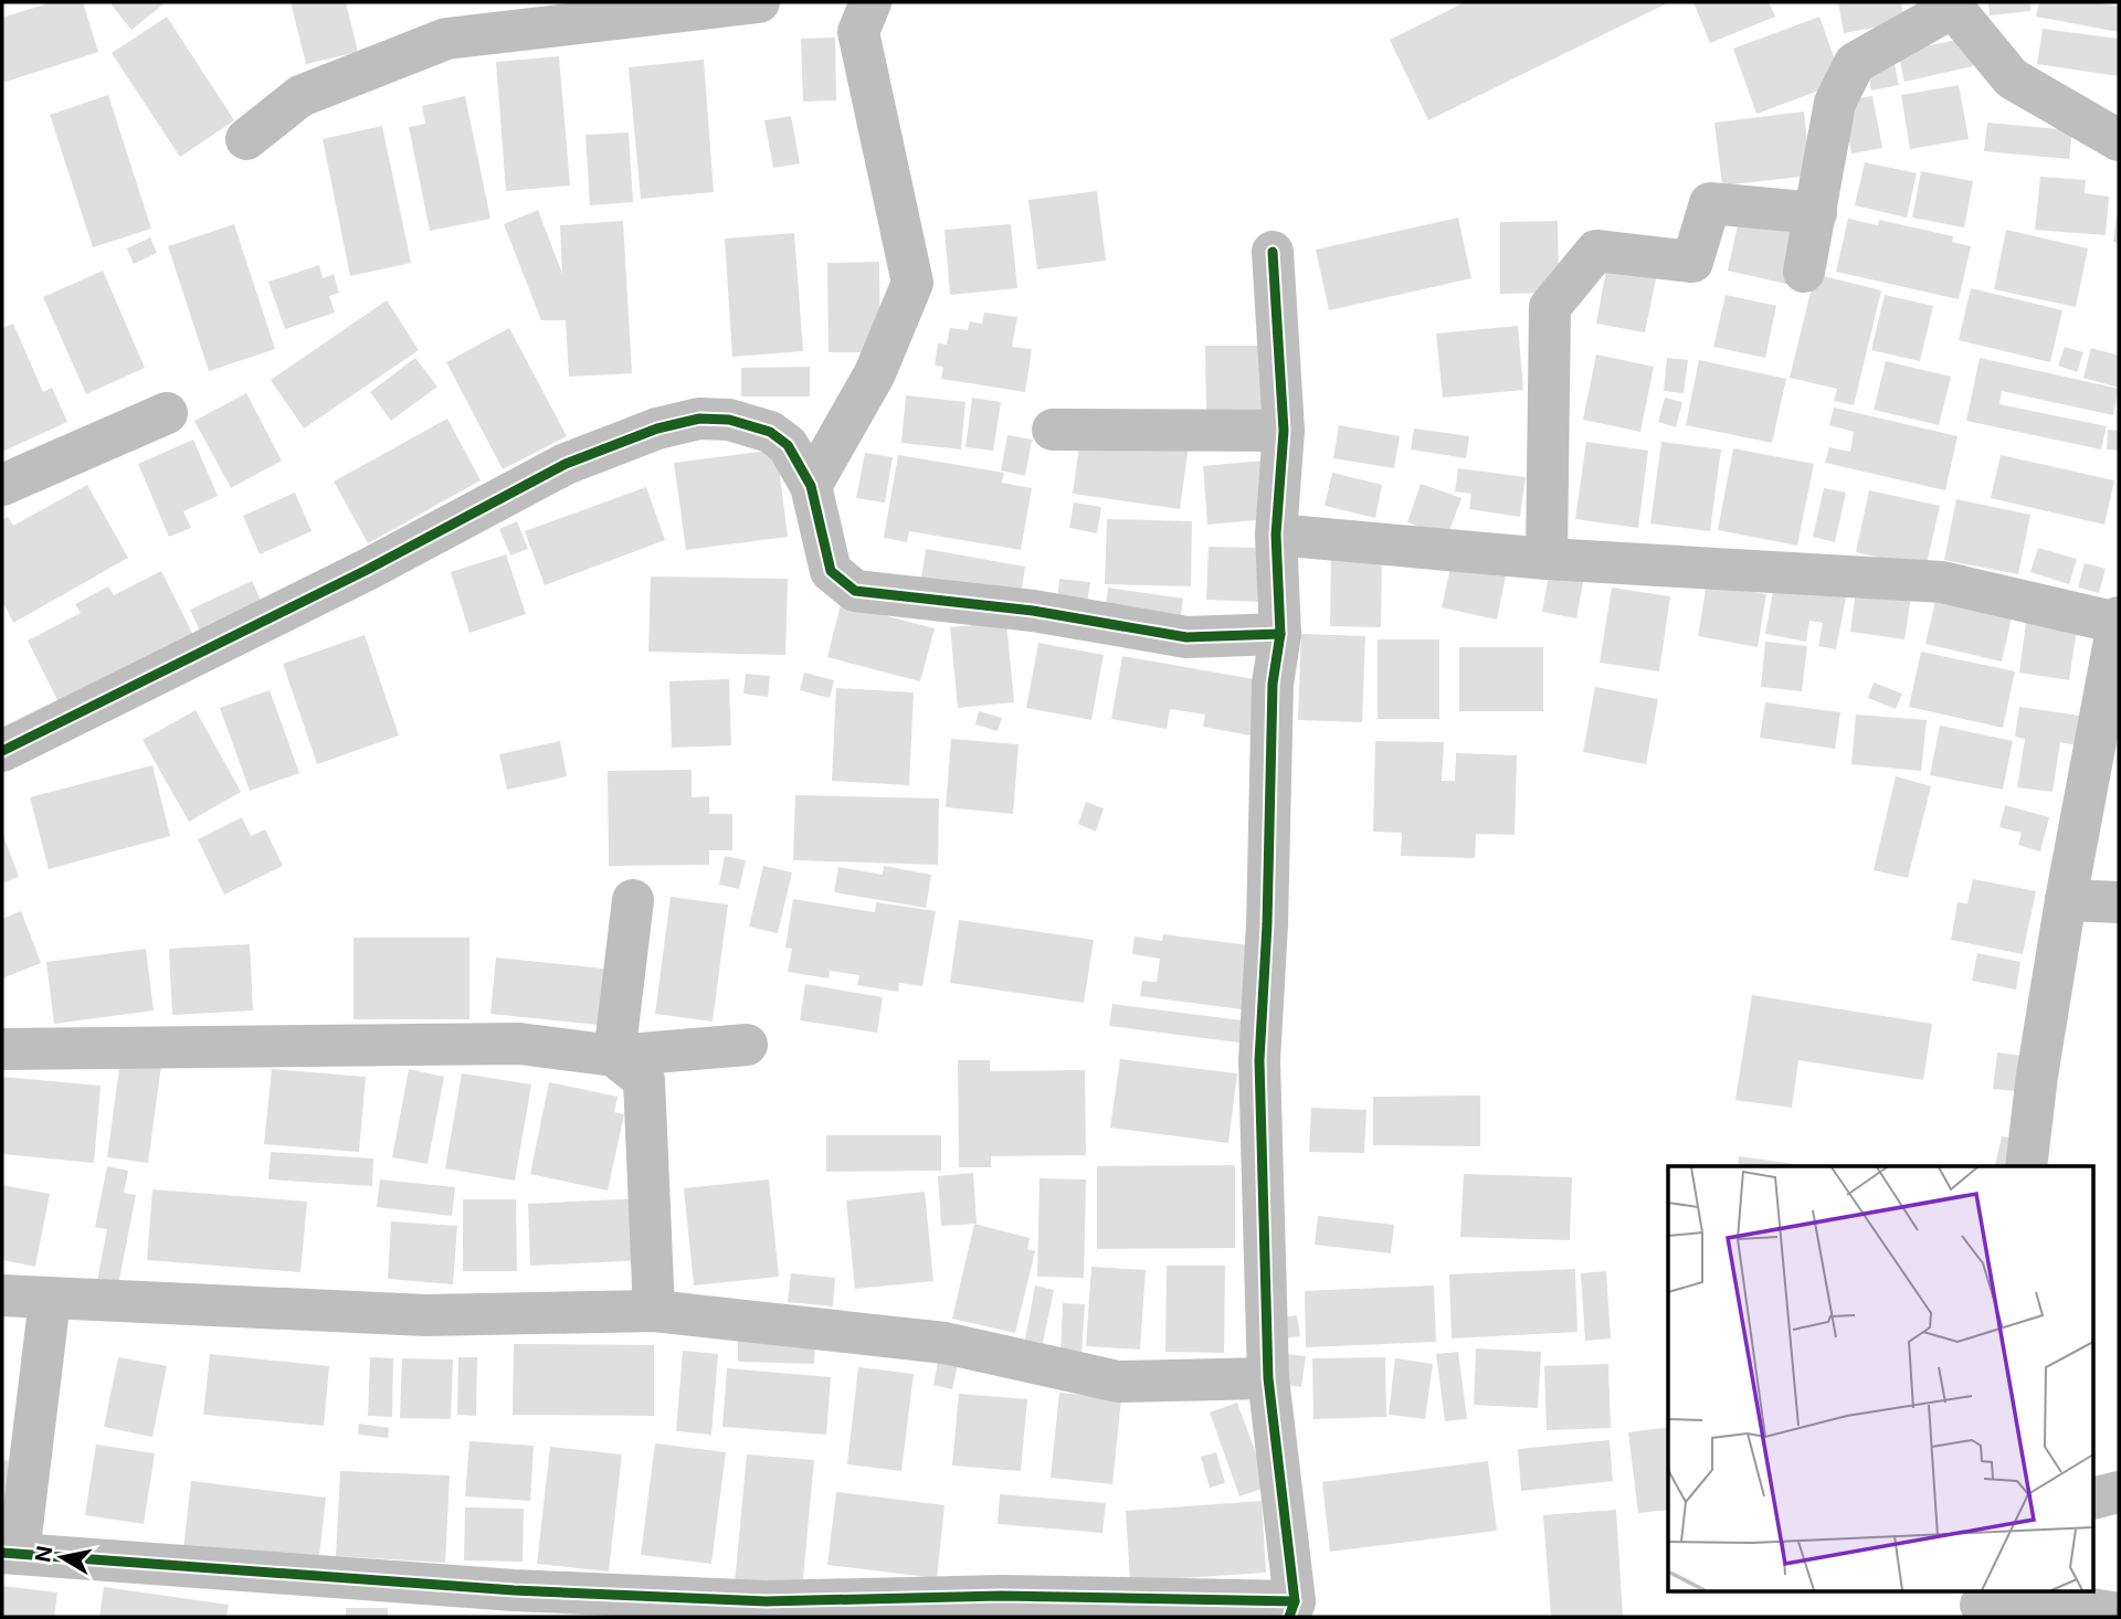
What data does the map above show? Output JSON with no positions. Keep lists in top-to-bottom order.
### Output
{
  "north": "left"
}
